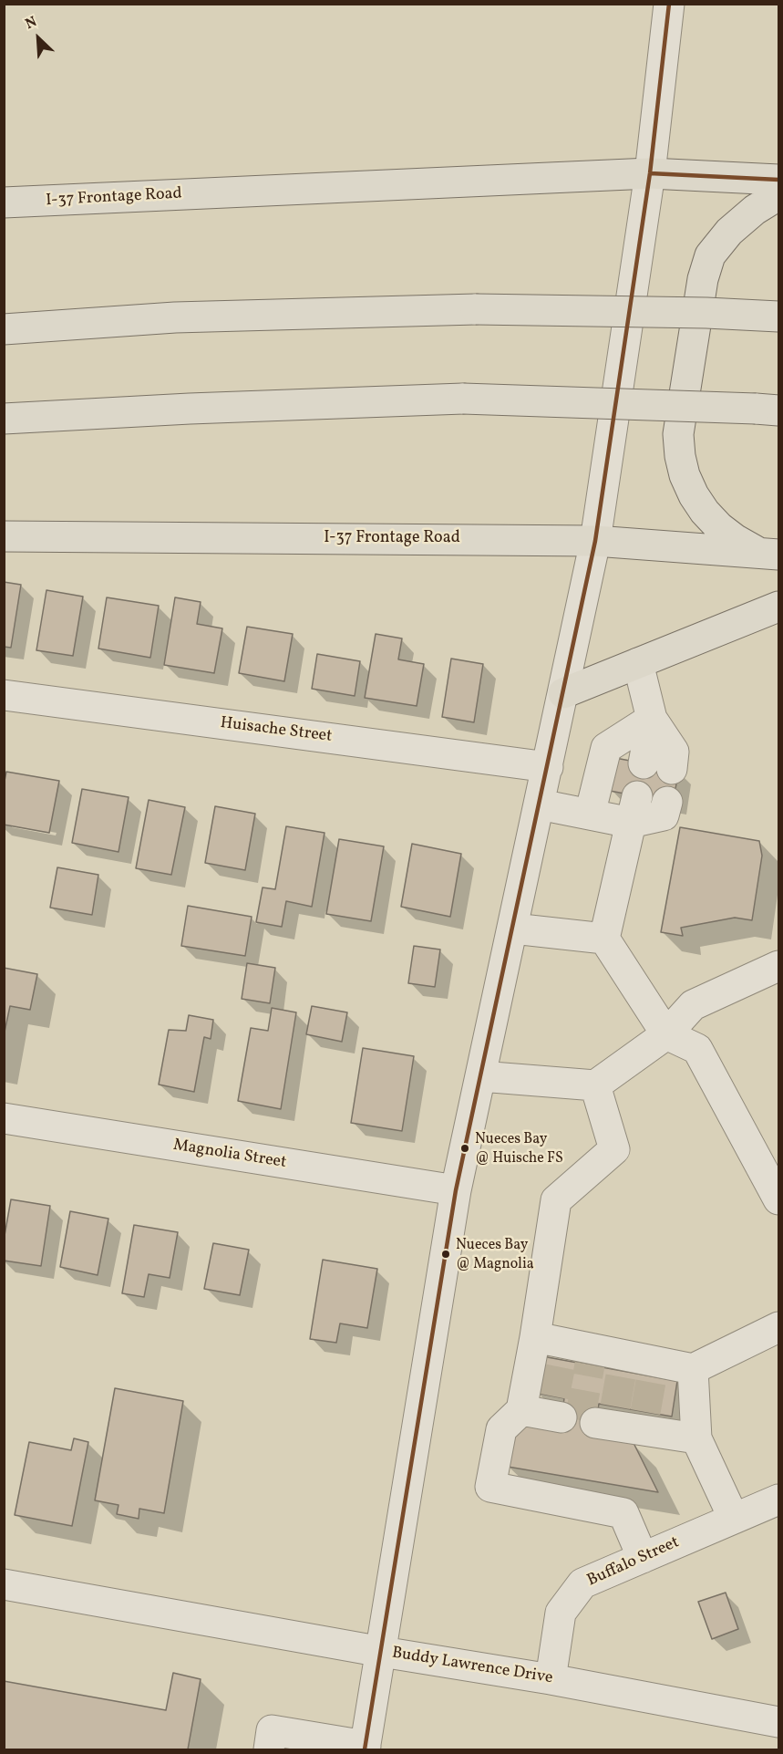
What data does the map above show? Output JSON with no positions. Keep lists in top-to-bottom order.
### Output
{
  "streets": {
    "main road": ["I-37 Frontage Road"],
    "street": [
      "Huisache Street",
      "Magnolia Street",
      "Buffalo Street",
      "Buddy Lawrence Drive"
    ]
  },
  "crossings": [
    ["Buffalo Street", "Buddy Lawrence Drive"]
  ],
  "places": ["Nueces Bay @ Huische FS", "Nueces Bay @ Magnolia"],
  "north": "top left"
}
